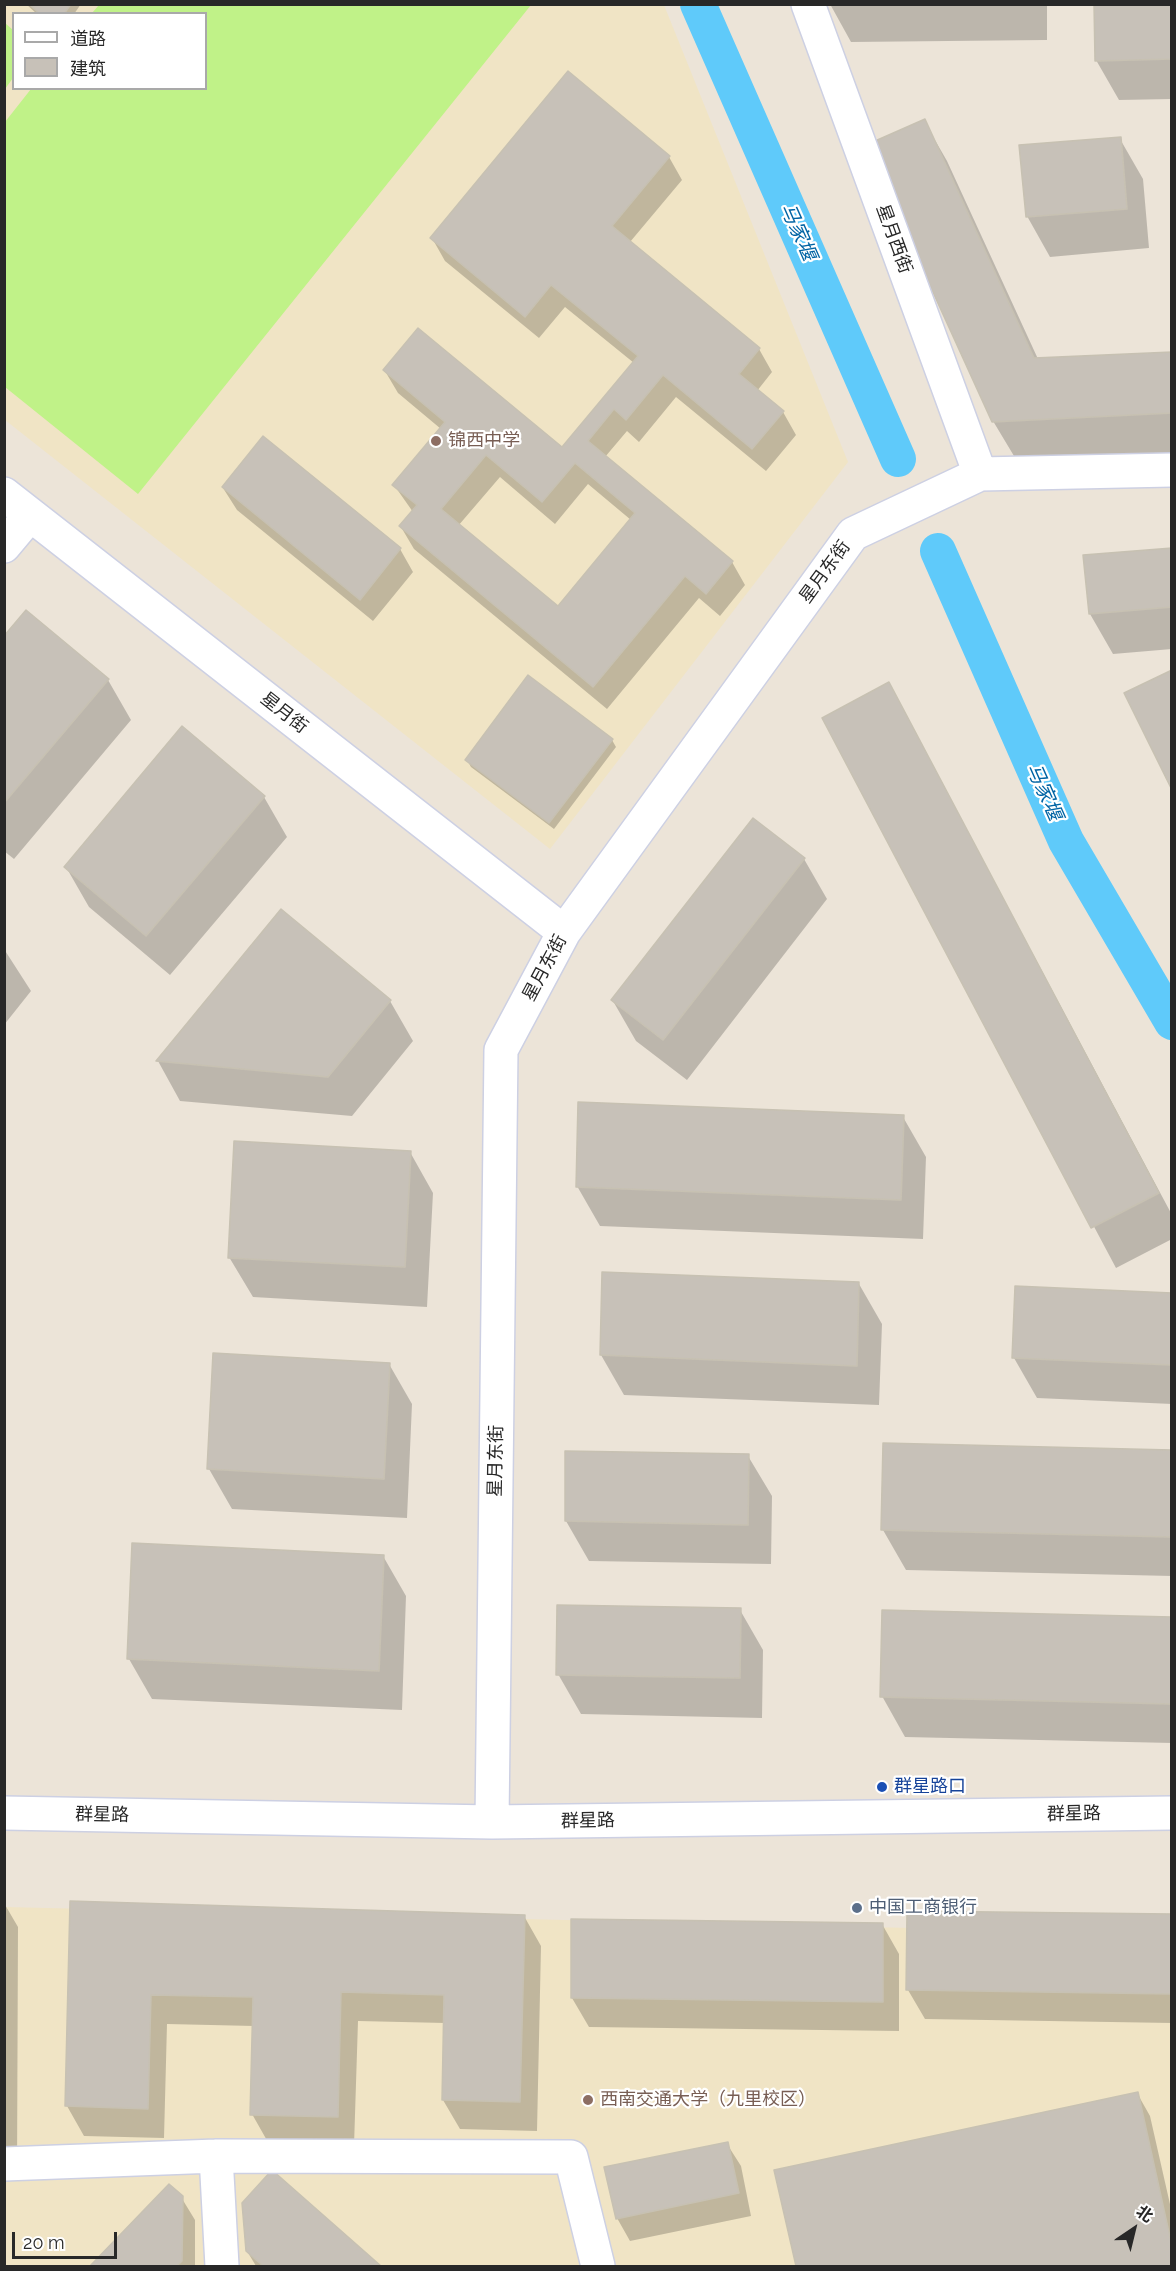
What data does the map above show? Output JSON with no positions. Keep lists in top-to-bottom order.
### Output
{
  "streets": {
    "street": [
      "星月西街",
      "星月东街",
      "星月街",
      "群星路"
    ]
  },
  "crossings": [
    ["星月西街", "星月东街"],
    ["星月东街", "星月街"],
    ["星月东街", "群星路"]
  ],
  "water": ["马家堰"],
  "places": [
    "锦西中学",
    "群星路口",
    "中国工商银行",
    "西南交通大学（九里校区）"
  ],
  "legend": ["道路", "建筑"],
  "scale_bar": "20 m",
  "north": "top right"
}
